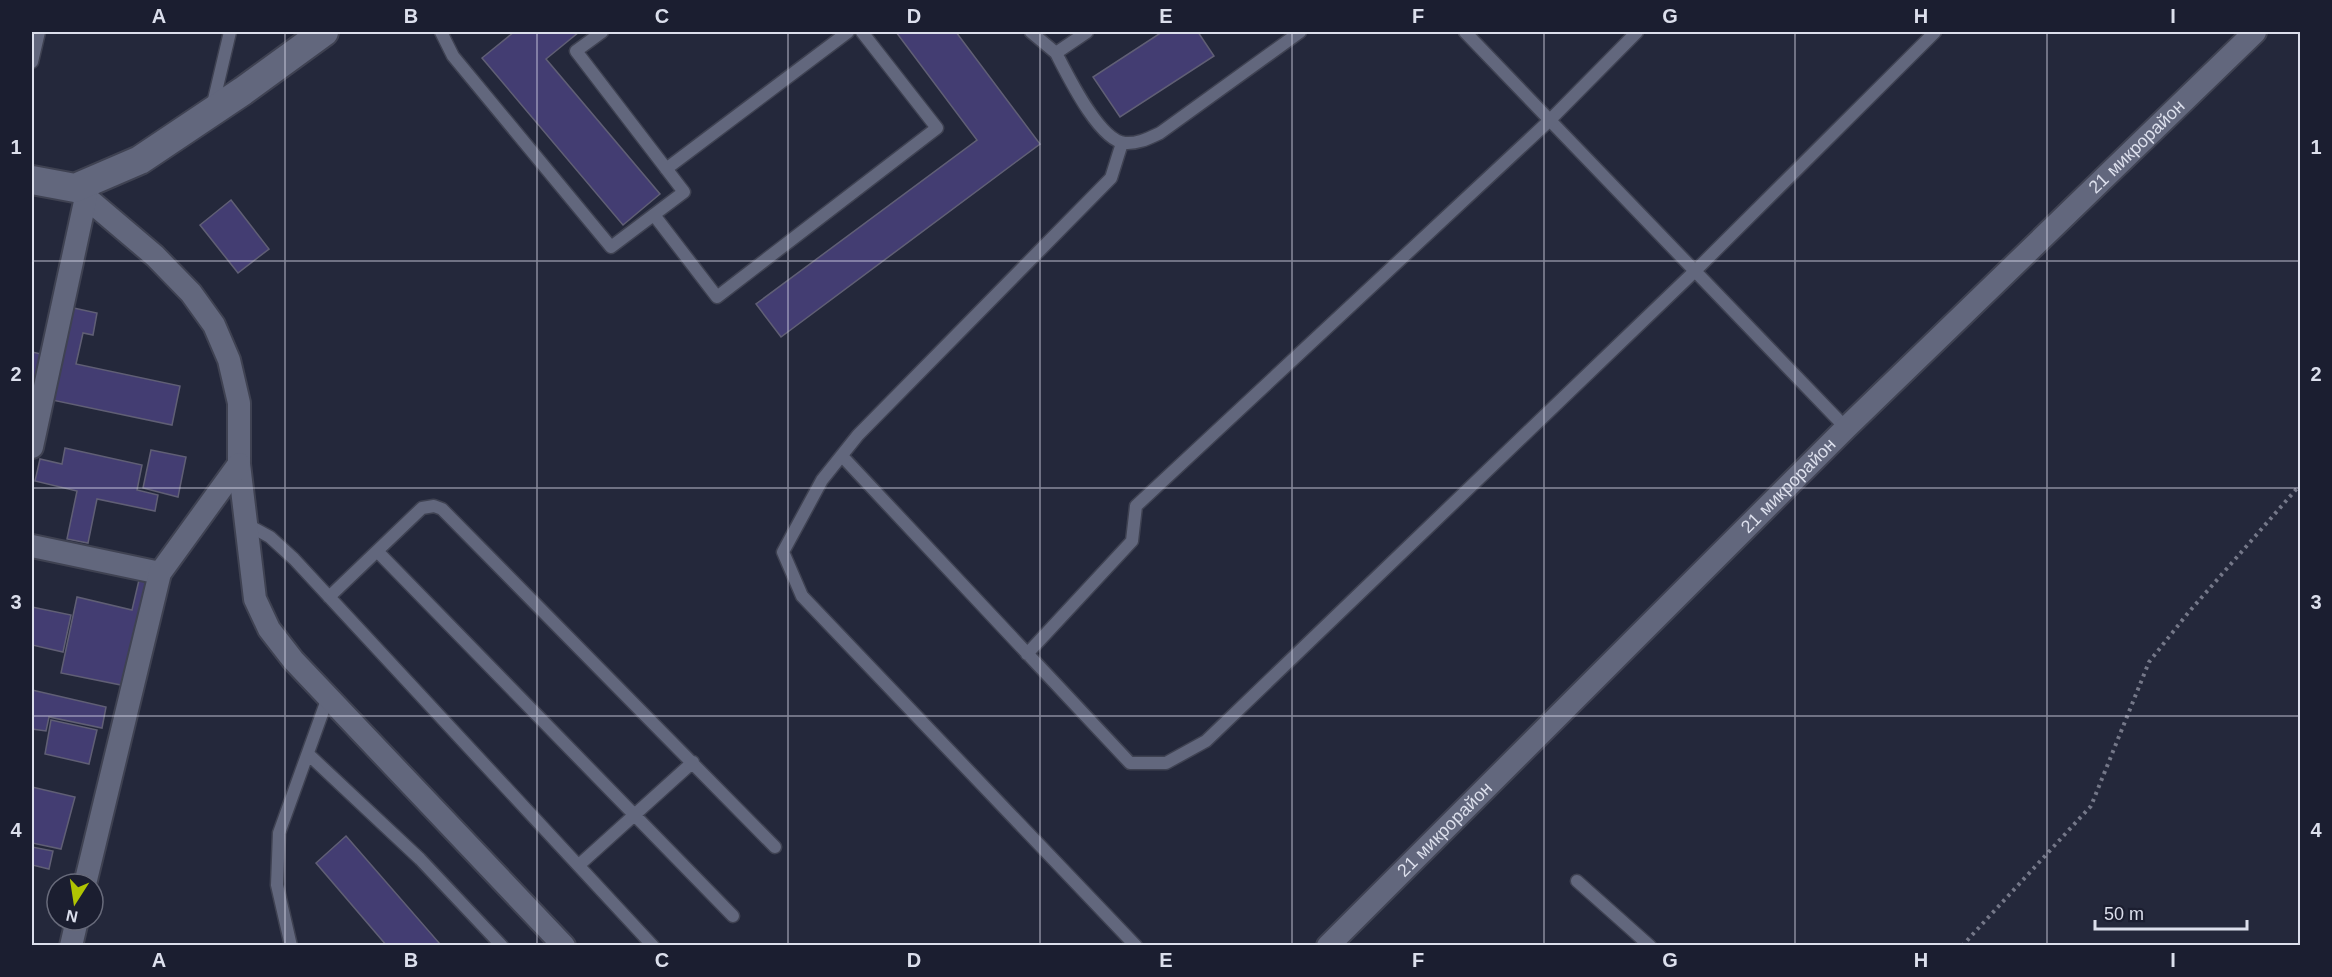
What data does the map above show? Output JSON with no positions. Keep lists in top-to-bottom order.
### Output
{
  "streets": {
    "street": ["21 микрорайон"]
  },
  "scale_bar": "50 m",
  "north": "bottom",
  "grid": {
    "columns": [
      "A",
      "B",
      "C",
      "D",
      "E",
      "F",
      "G",
      "H",
      "I"
    ],
    "rows": [
      "1",
      "2",
      "3",
      "4"
    ]
  }
}
